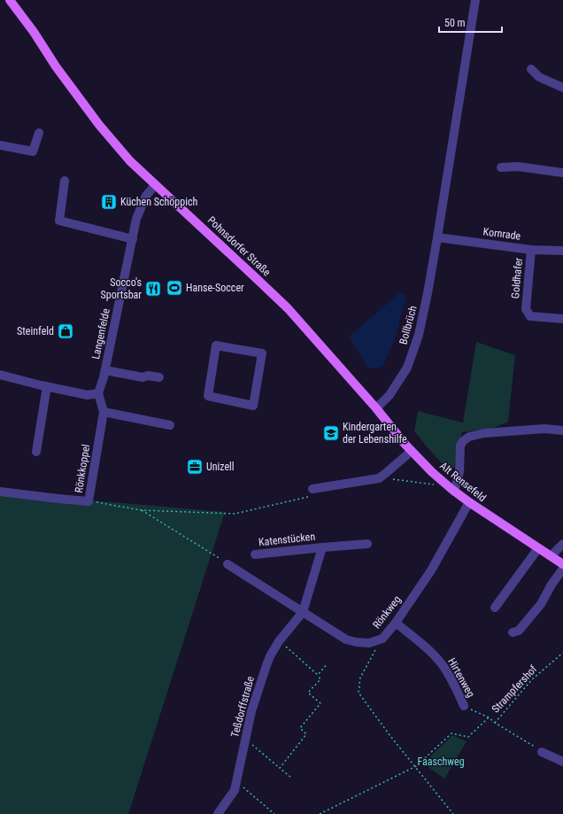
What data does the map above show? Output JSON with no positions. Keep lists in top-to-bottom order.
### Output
{
  "streets": {
    "main road": ["Pohnsdorfer Straße", "Alt Rensefeld"],
    "street": [
      "Kornrade",
      "Goldhafer",
      "Bollbrüch",
      "Langenfelde",
      "Rönkkoppel",
      "Katenstücken",
      "Rönkweg",
      "Hirtenweg",
      "Teßdorffstraße"
    ],
    "path": ["Strampfershof"]
  },
  "crossings": [
    ["Kornrade", "Goldhafer"],
    ["Kornrade", "Bollbrüch"],
    ["Pohnsdorfer Straße", "Bollbrüch"],
    ["Pohnsdorfer Straße", "Langenfelde"],
    ["Pohnsdorfer Straße", "Alt Rensefeld"],
    ["Bollbrüch", "Alt Rensefeld"],
    ["Langenfelde", "Rönkkoppel"],
    ["Alt Rensefeld", "Rönkweg"],
    ["Katenstücken", "Rönkweg"],
    ["Katenstücken", "Teßdorffstraße"],
    ["Rönkweg", "Hirtenweg"],
    ["Rönkweg", "Teßdorffstraße"],
    ["Hirtenweg", "Strampfershof"]
  ],
  "parks": ["Faaschweg"],
  "places": {
    "building": ["Küchen Schöppich"],
    "sports": ["Hanse-Soccer"],
    "restaurant": ["Socco's Sportsbar"],
    "shop": ["Steinfeld"],
    "school or university": ["Kindergarten der Lebenshilfe"],
    "office": ["Unizell"]
  },
  "scale_bar": "50 m"
}
